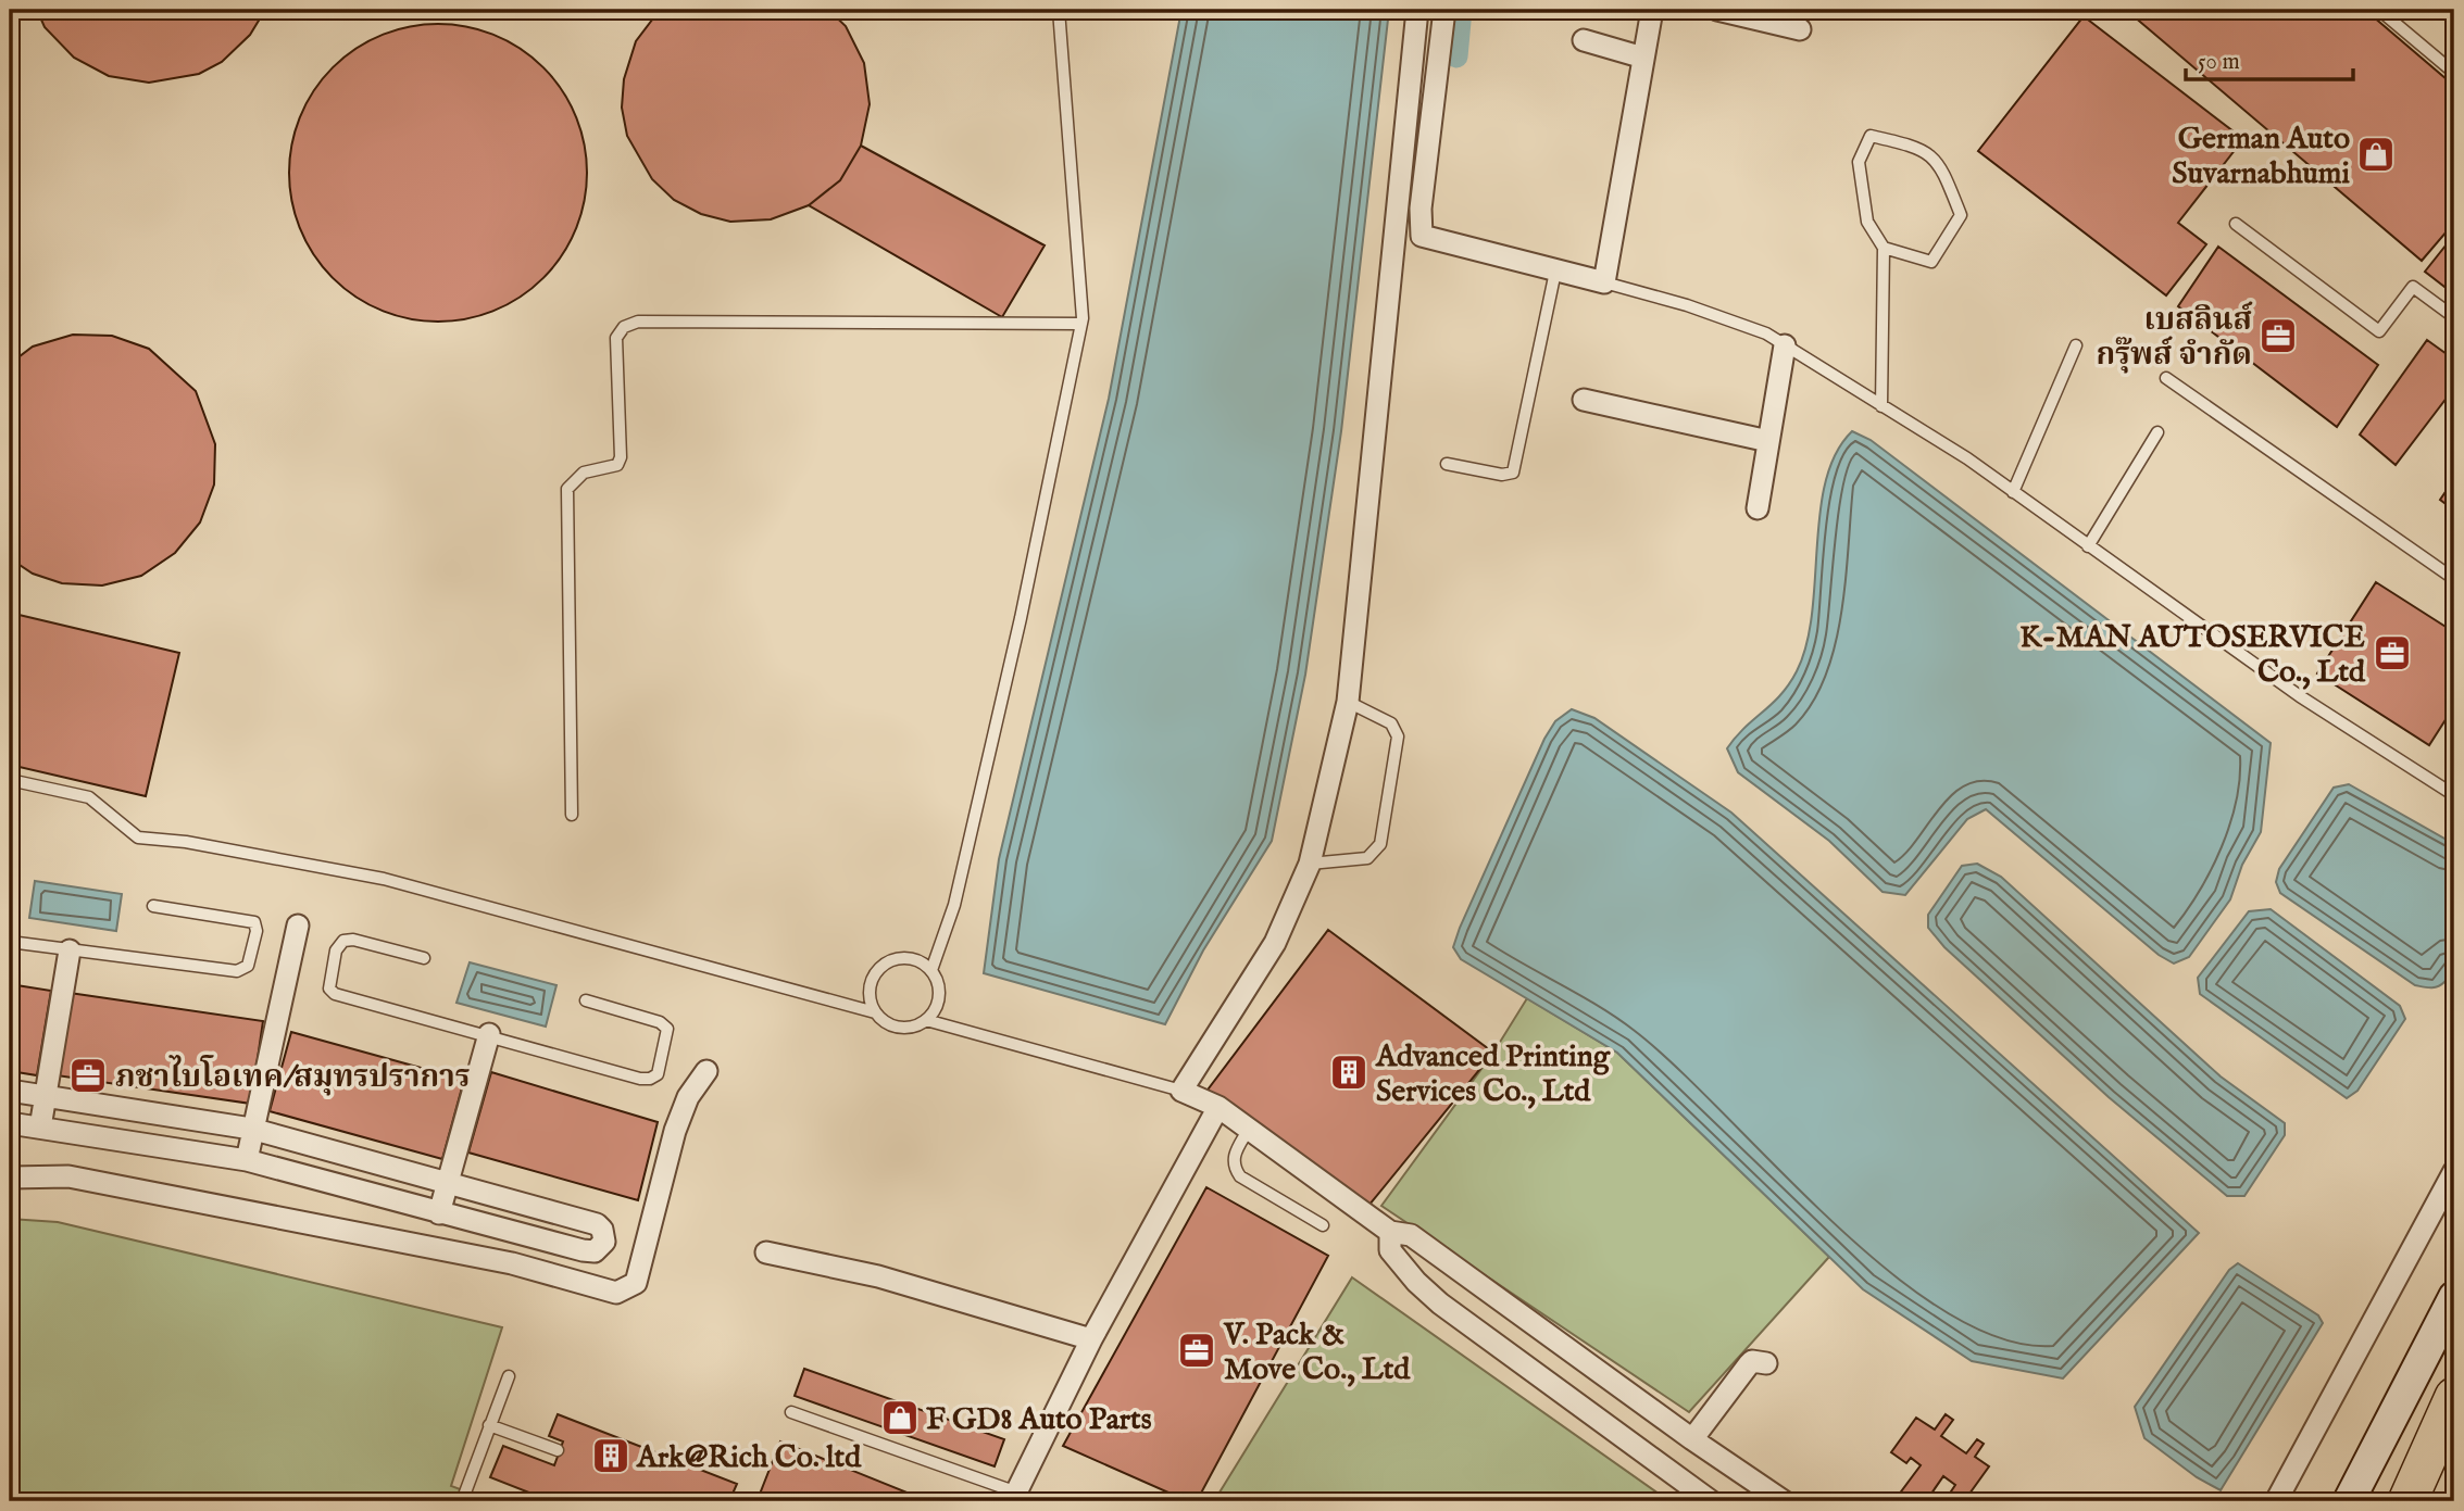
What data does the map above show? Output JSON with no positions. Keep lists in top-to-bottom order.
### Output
{
  "places": {
    "shop": ["German Auto Suvarnabhumi", "F GD8 Auto Parts"],
    "office": [
      "เบสลินส์ กรุ๊พส์ จำกัด",
      "K-MAN AUTOSERVICE Co., Ltd",
      "ภชาไบโอเทค/สมุทรปราการ",
      "V. Pack & Move Co., Ltd"
    ],
    "building": ["Advanced Printing Services Co., Ltd", "Ark@Rich Co. ltd"]
  },
  "scale_bar": "50 m"
}
